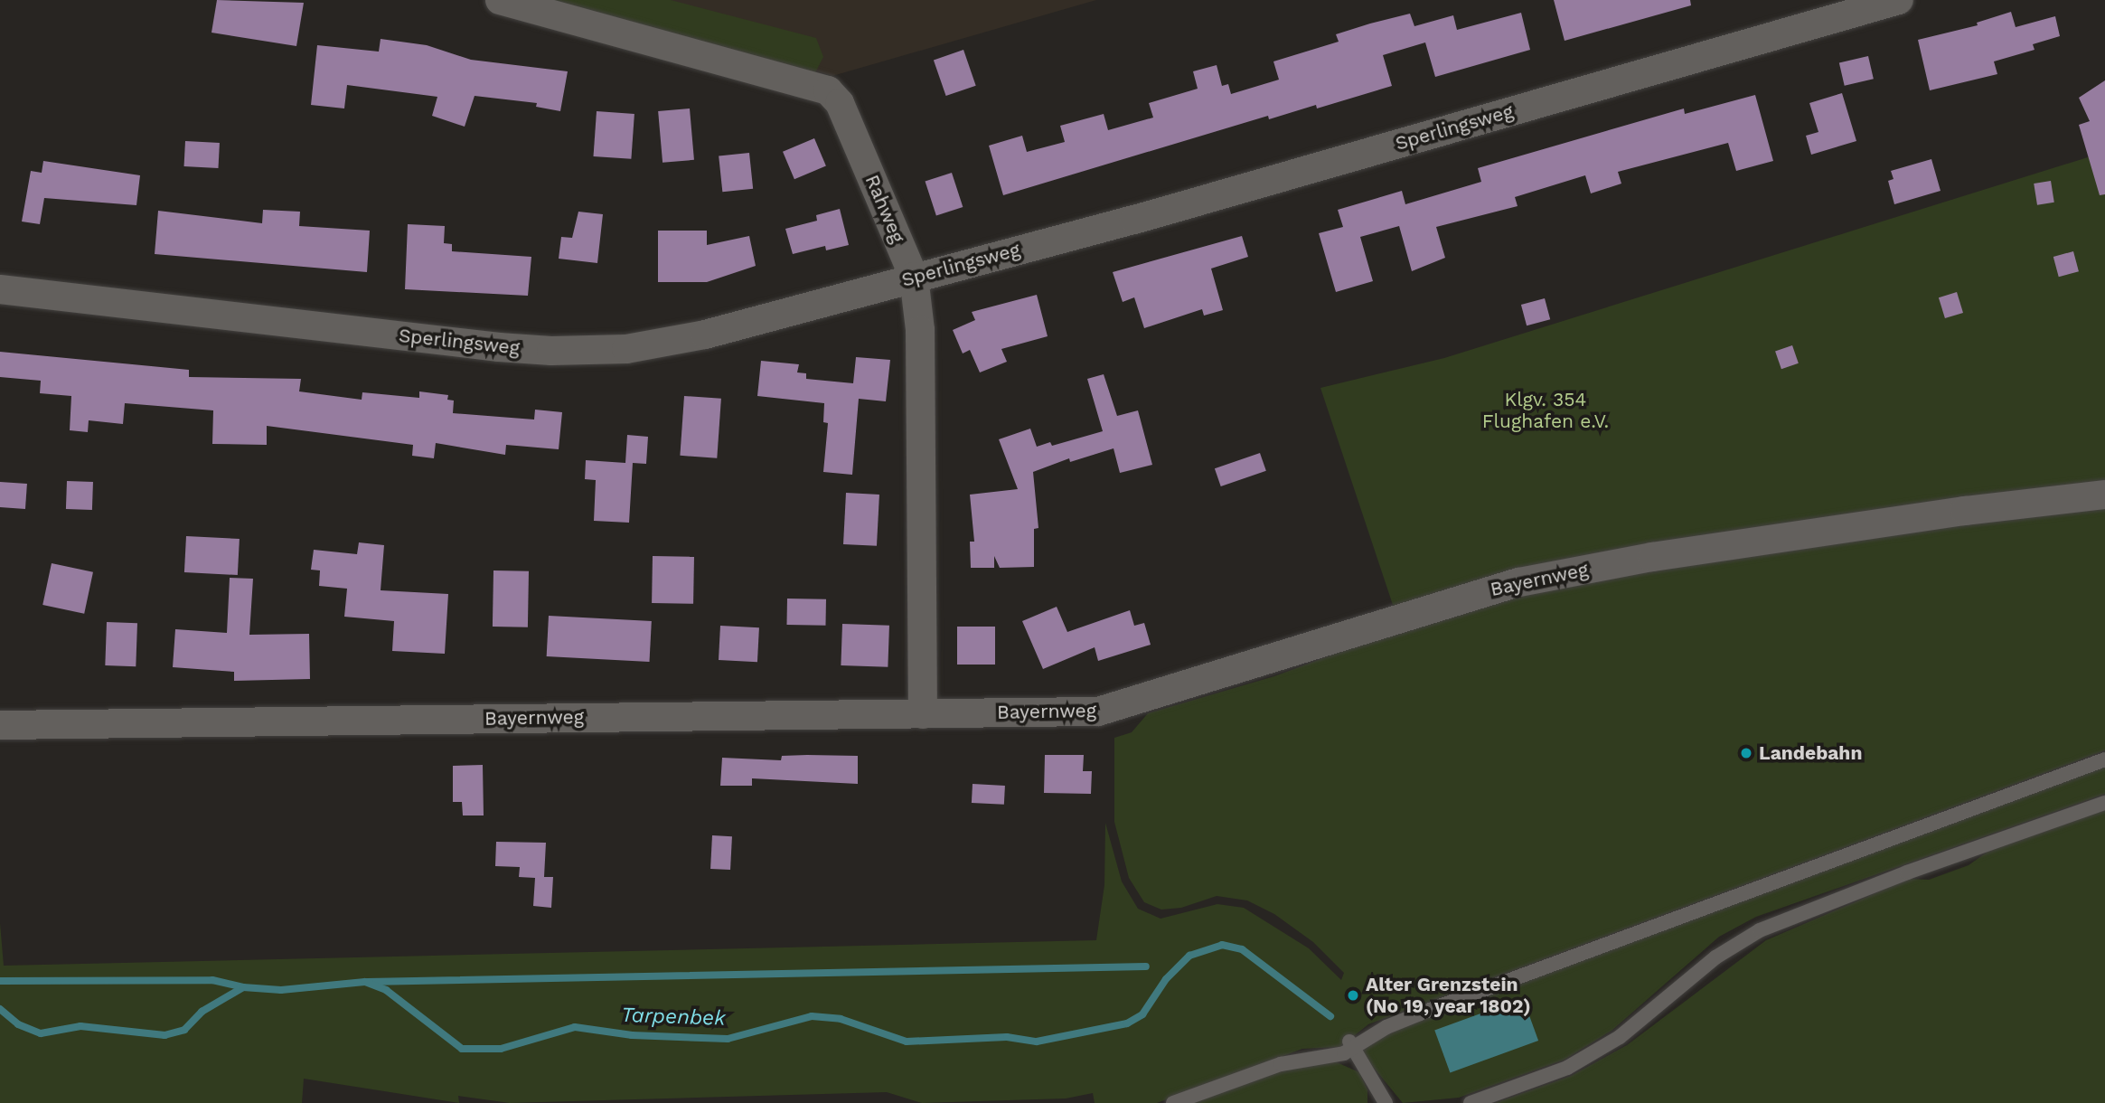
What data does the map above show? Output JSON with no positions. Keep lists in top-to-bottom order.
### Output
{
  "streets": {
    "street": ["Sperlingsweg", "Rahweg", "Bayernweg"]
  },
  "crossings": [
    ["Sperlingsweg", "Rahweg"],
    ["Rahweg", "Bayernweg"]
  ],
  "water": ["Tarpenbek"],
  "parks": ["Klgv. 354 Flughafen e.V."],
  "places": ["Landebahn", "Alter Grenzstein (No 19, year 1802)"]
}
